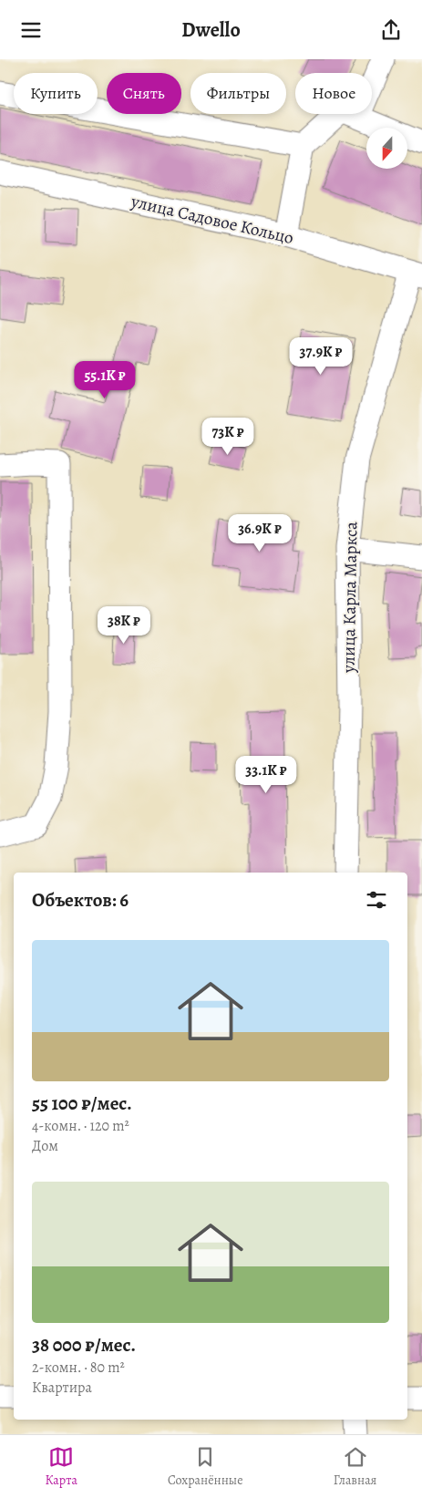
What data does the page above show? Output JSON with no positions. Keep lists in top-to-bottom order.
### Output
{
  "streets": {
    "street": ["улица Садовое Кольцо", "улица Карла Маркса"]
  },
  "crossings": [
    ["улица Садовое Кольцо", "улица Карла Маркса"]
  ],
  "north": "bottom",
  "page": {
    "header": "Dwello",
    "chip": [
      "Купить",
      "Снять",
      "Фильтры",
      "Новое"
    ],
    "price": [
      "37.9K ₽",
      "55.1K ₽",
      "73K ₽",
      "36.9K ₽",
      "38K ₽",
      "33.1K ₽"
    ],
    "heading": "Объектов: 6",
    "list": [
      {
        "name": "55 100 ₽/мес.",
        "note": "4-комн. · 120 m² · Дом"
      },
      {
        "name": "38 000 ₽/мес.",
        "note": "2-комн. · 80 m² · Квартира"
      }
    ],
    "tabs": ["Карта", "Сохранённые", "Главная"]
  }
}
